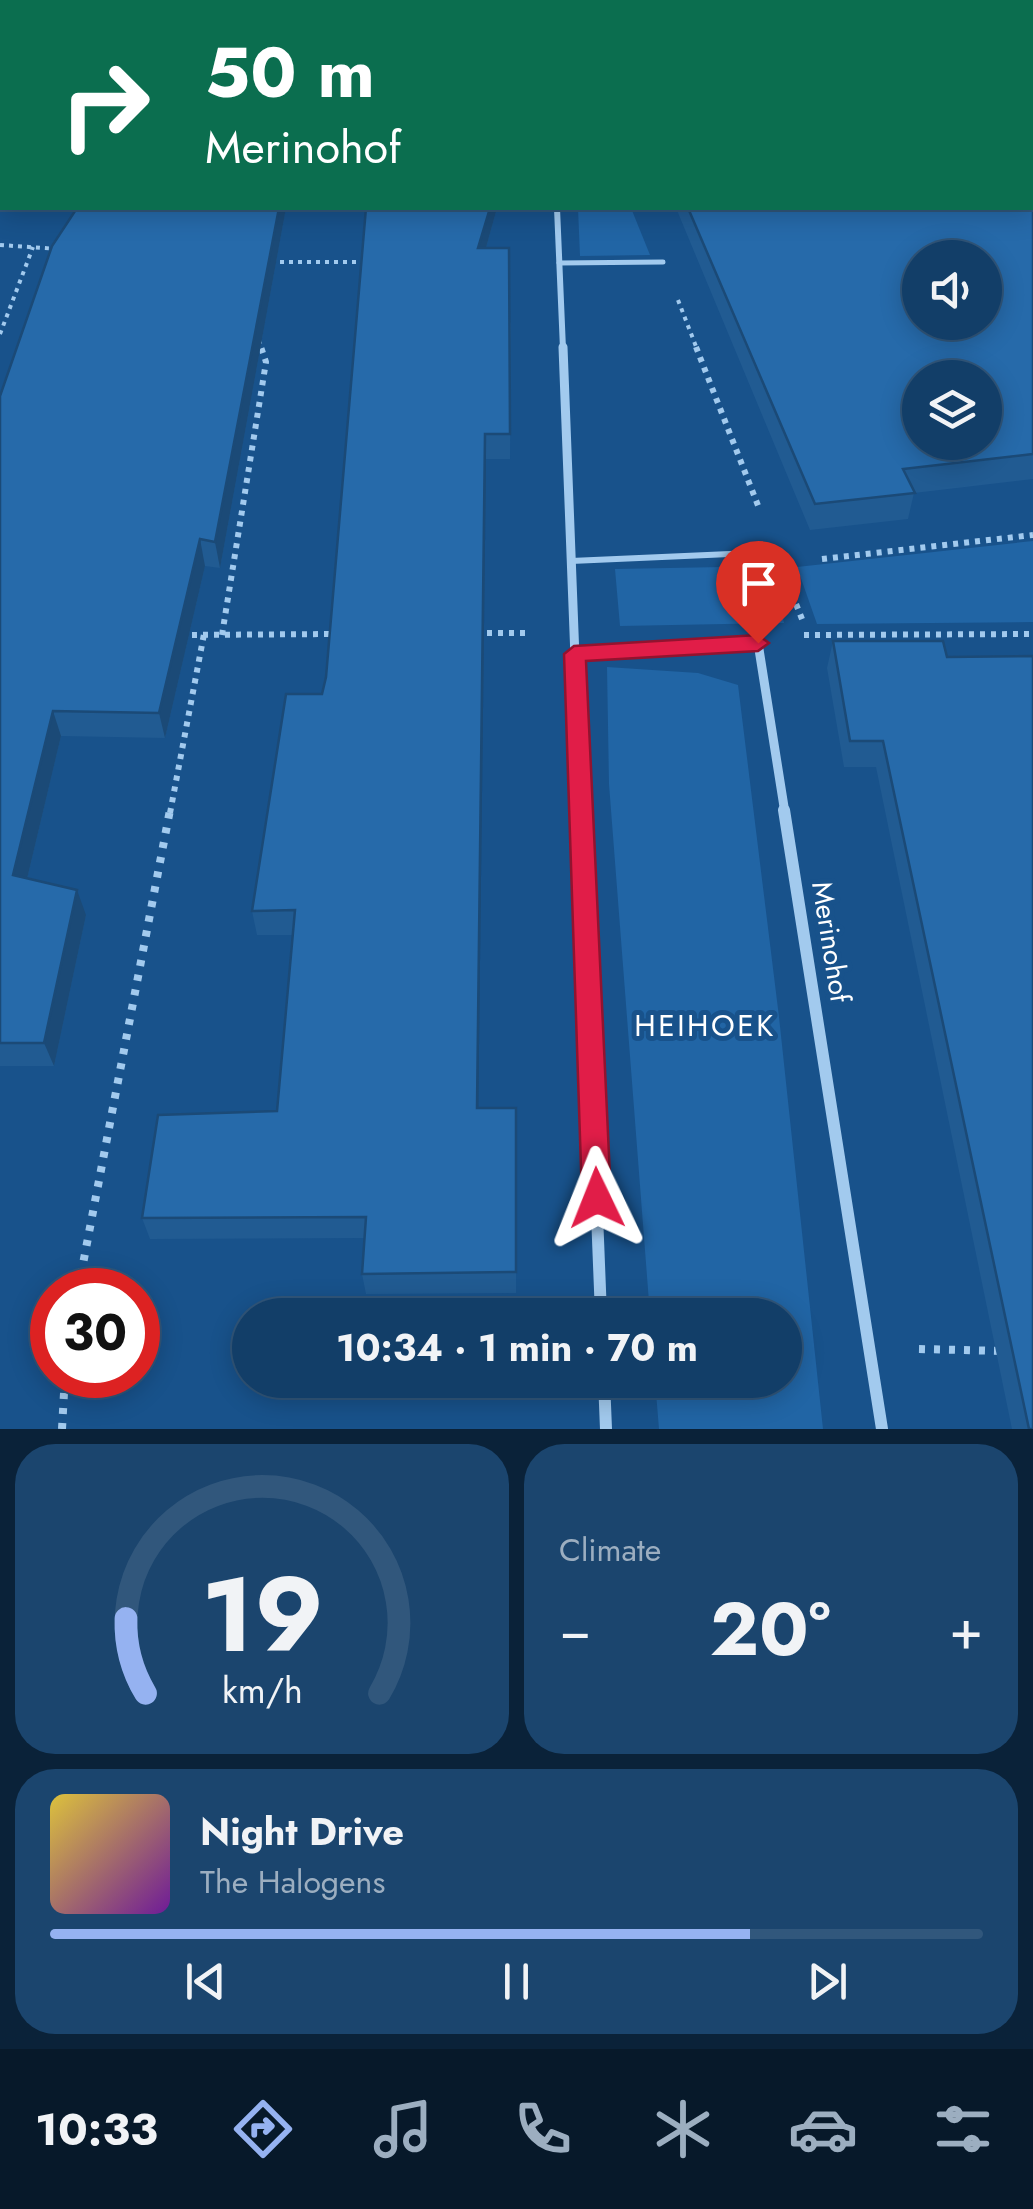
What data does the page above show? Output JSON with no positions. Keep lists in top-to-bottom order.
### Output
{
  "streets": {
    "street": ["Merinohof"]
  },
  "districts": ["HEIHOEK"],
  "page": {
    "turn": ["50 m", "Merinohof"],
    "limit": "30",
    "trip": "10:34 · 1 min · 70 m",
    "tile": "Climate",
    "heat": ["−", "20°", "+"],
    "song": ["Night Drive", "The Halogens"],
    "tabs": "10:33",
    "gauge": ["19", "km/h"]
  }
}
